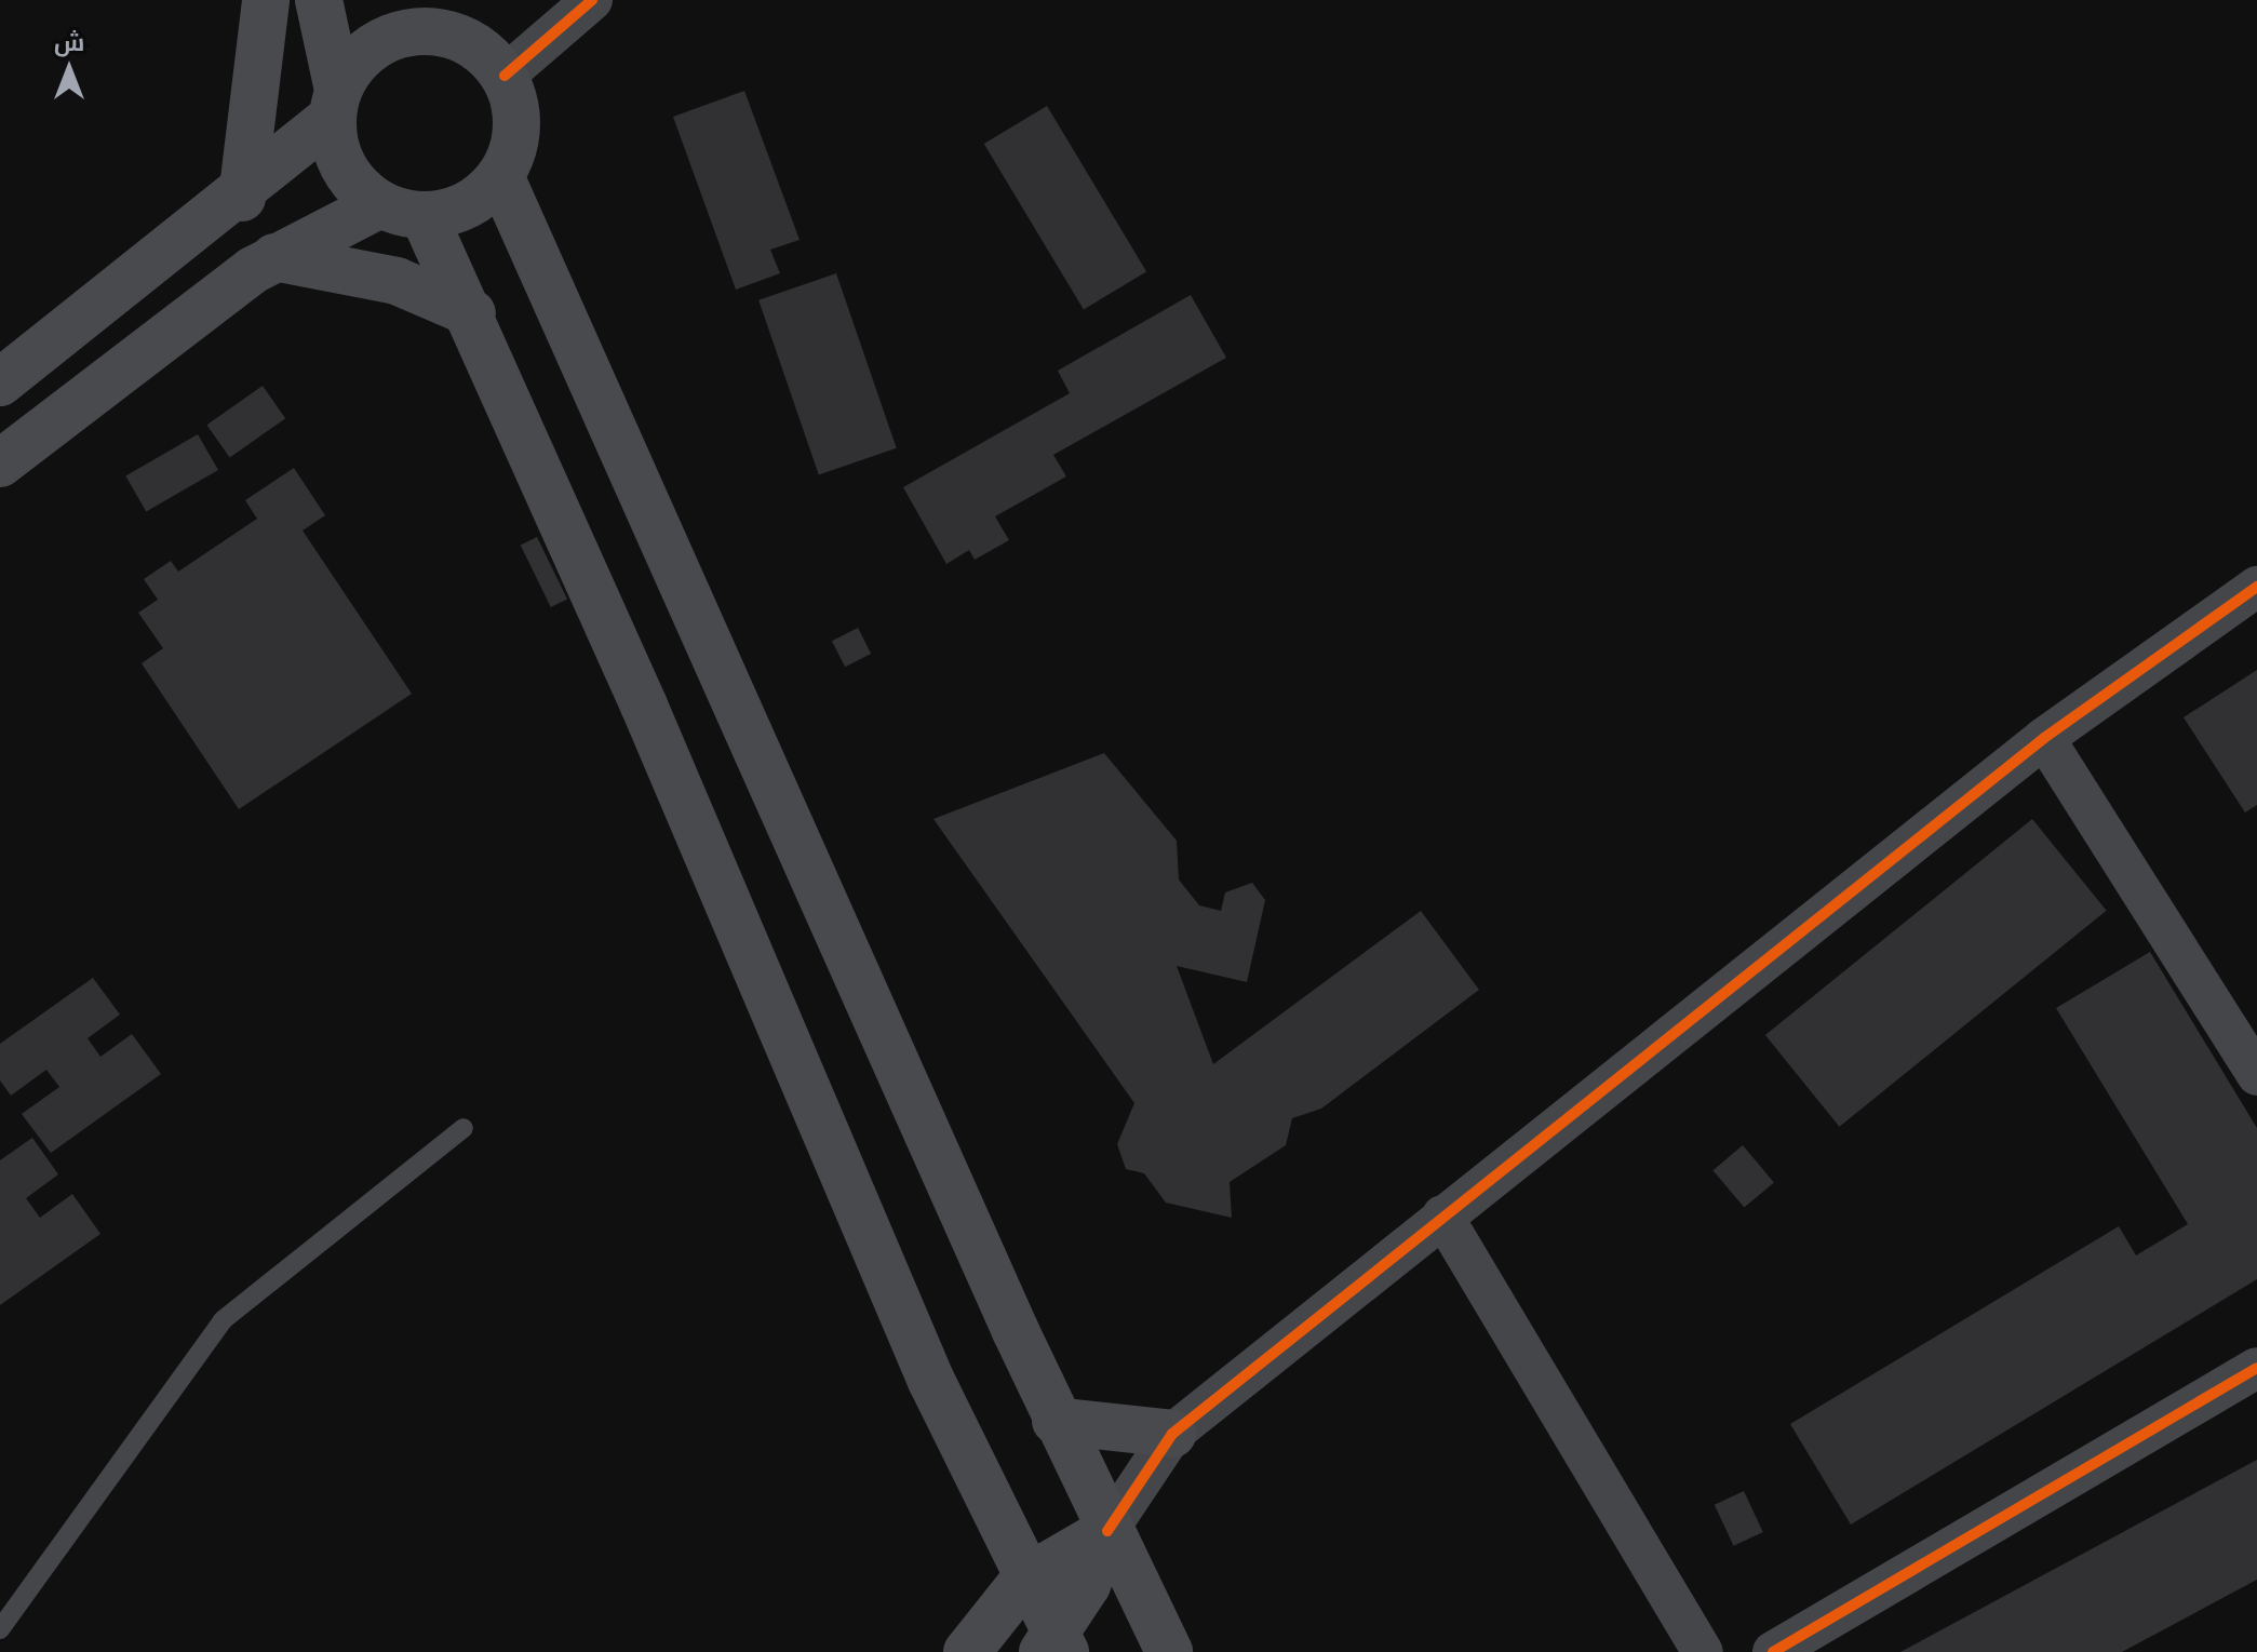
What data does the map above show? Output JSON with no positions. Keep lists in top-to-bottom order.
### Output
{
  "north": "top"
}
